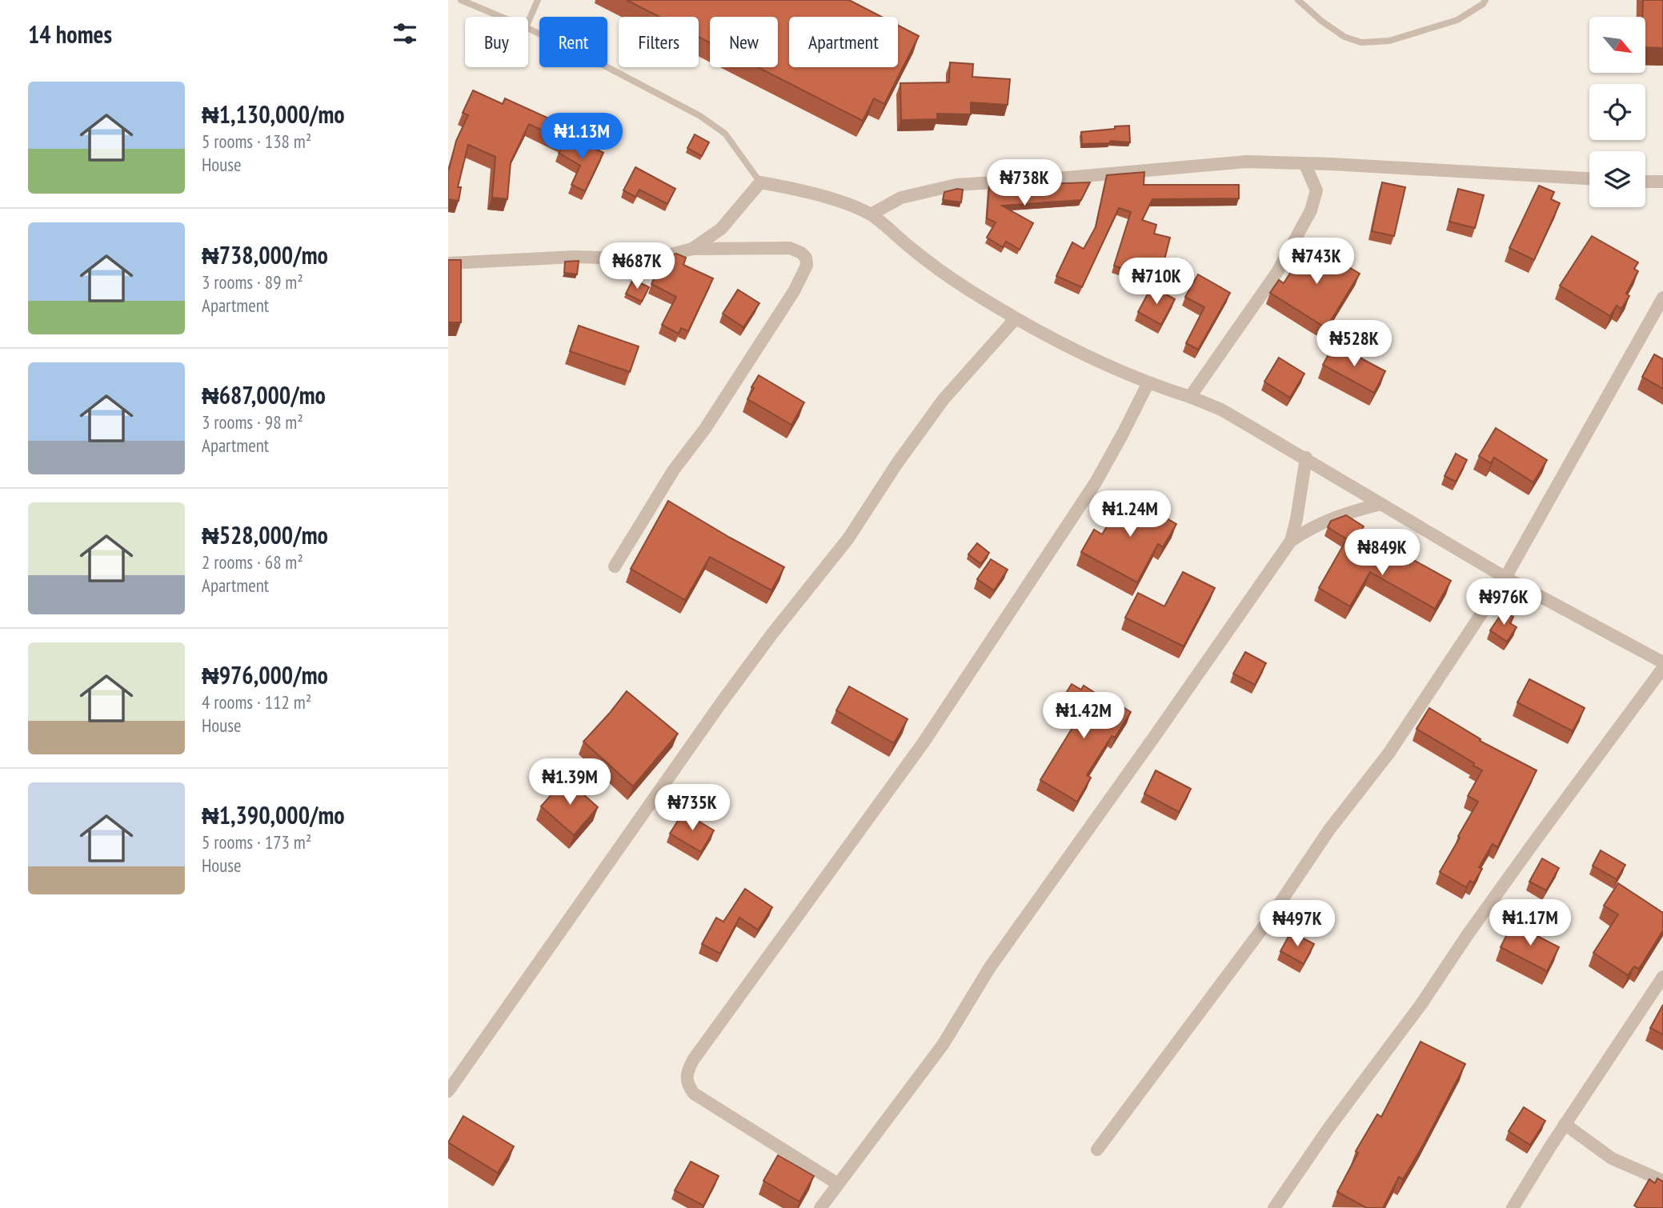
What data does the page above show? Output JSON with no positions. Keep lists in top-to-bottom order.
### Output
{
  "north": "bottom right",
  "page": {
    "heading": "14 homes",
    "chip": [
      "Buy",
      "Rent",
      "Filters",
      "New",
      "Apartment"
    ],
    "list": [
      {
        "name": "₦1,130,000/mo",
        "note": "5 rooms · 138 m² · House"
      },
      {
        "name": "₦738,000/mo",
        "note": "3 rooms · 89 m² · Apartment"
      },
      {
        "name": "₦687,000/mo",
        "note": "3 rooms · 98 m² · Apartment"
      },
      {
        "name": "₦528,000/mo",
        "note": "2 rooms · 68 m² · Apartment"
      },
      {
        "name": "₦976,000/mo",
        "note": "4 rooms · 112 m² · House"
      },
      {
        "name": "₦1,390,000/mo",
        "note": "5 rooms · 173 m² · House"
      }
    ],
    "price": [
      "₦1.13M",
      "₦738K",
      "₦743K",
      "₦687K",
      "₦710K",
      "₦528K",
      "₦1.24M",
      "₦849K",
      "₦976K",
      "₦1.42M",
      "₦1.39M",
      "₦735K",
      "₦1.17M",
      "₦497K"
    ]
  }
}
